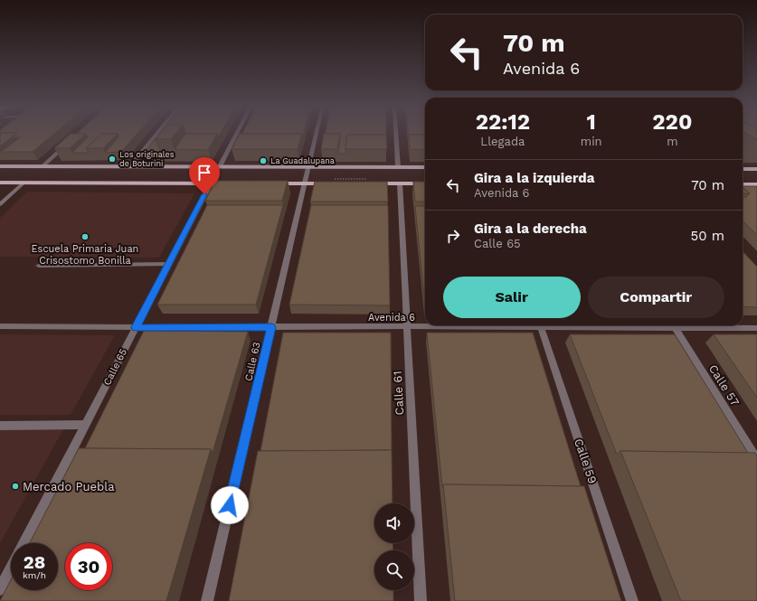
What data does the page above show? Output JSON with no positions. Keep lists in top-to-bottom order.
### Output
{
  "streets": {
    "street": [
      "Avenida 6",
      "Calle 63",
      "Calle 65",
      "Calle 57",
      "Calle 61",
      "Calle 59"
    ]
  },
  "crossings": [
    ["Avenida 6", "Calle 63"],
    ["Avenida 6", "Calle 65"],
    ["Avenida 6", "Calle 61"]
  ],
  "places": [
    "Los originales de Boturini",
    "La Guadalupana",
    "Escuela Primaria Juan Crisostomo Bonilla",
    "Mercado Puebla"
  ],
  "page": {
    "turn": ["70 m", "Avenida 6"],
    "eta": [
      "22:12",
      "Llegada",
      "1",
      "min",
      "220",
      "m"
    ],
    "list": [
      {
        "name": "Gira a la izquierda",
        "note": "Avenida 6",
        "value": "70 m"
      },
      {
        "name": "Gira a la derecha",
        "note": "Calle 65",
        "value": "50 m"
      }
    ],
    "buttons": ["Salir", "Compartir"],
    "speed": "28 km/h",
    "limit": "30"
  }
}
